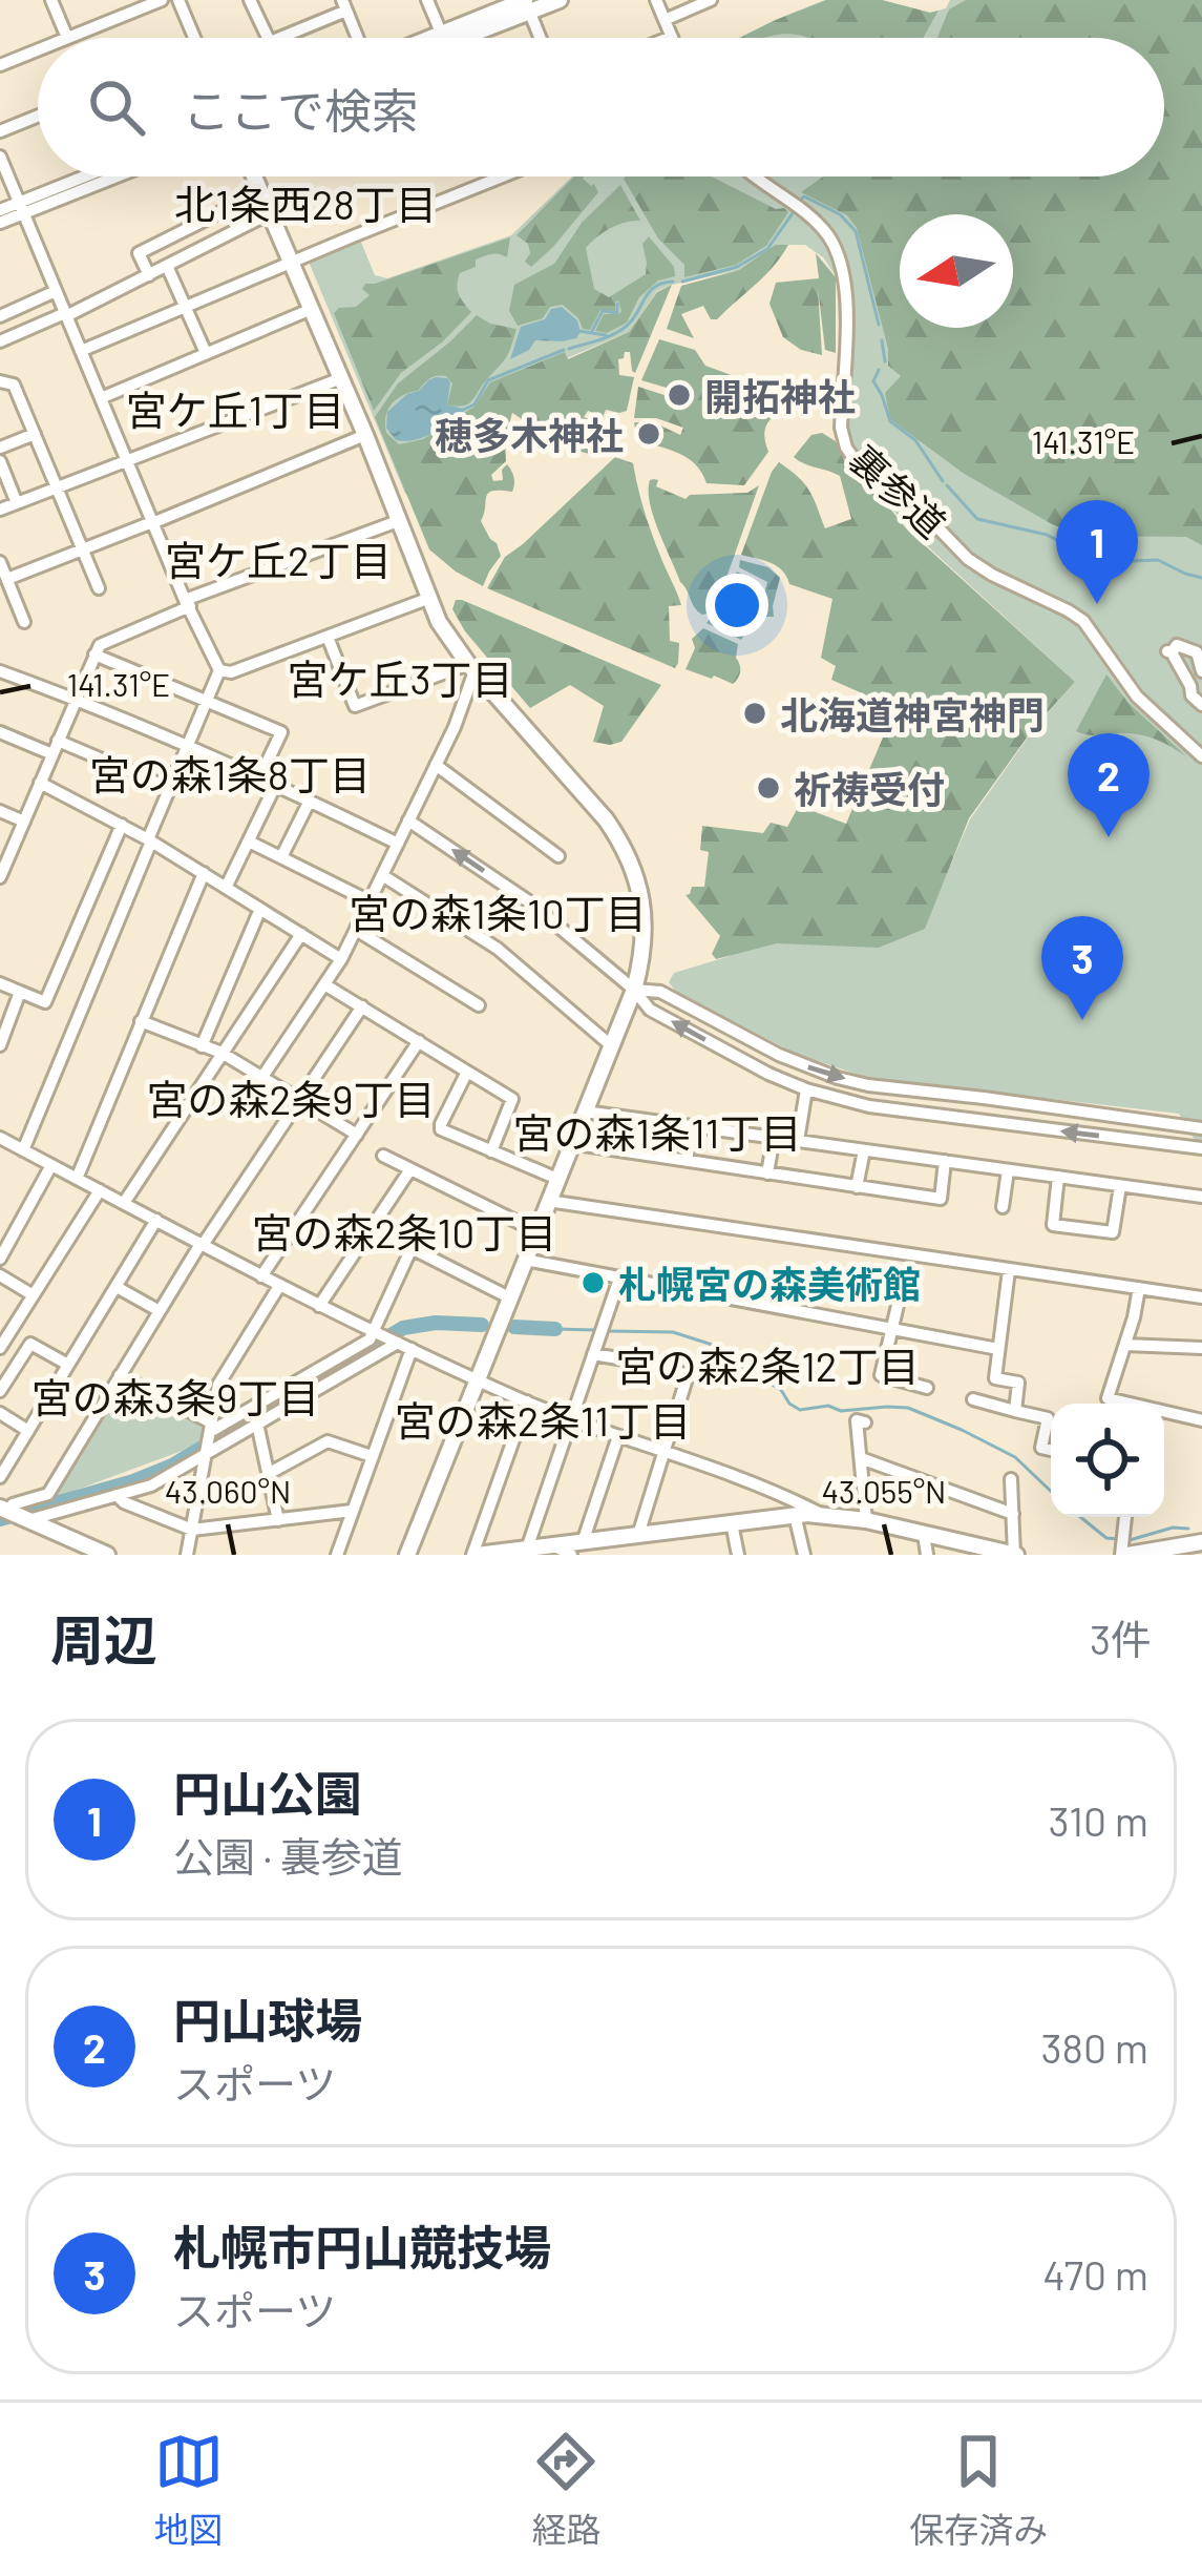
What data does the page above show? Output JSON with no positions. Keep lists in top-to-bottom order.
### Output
{
  "streets": {
    "street": ["裏参道"]
  },
  "districts": [
    "北1条西28丁目",
    "宮ケ丘1丁目",
    "宮ケ丘2丁目",
    "宮ケ丘3丁目",
    "宮の森1条8丁目",
    "宮の森1条10丁目",
    "宮の森2条9丁目",
    "宮の森1条11丁目",
    "宮の森2条10丁目",
    "宮の森2条12丁目",
    "宮の森3条9丁目",
    "宮の森2条11丁目"
  ],
  "places": [
    "開拓神社",
    "穂多木神社",
    "北海道神宮神門",
    "祈祷受付",
    "札幌宮の森美術館"
  ],
  "north": "left",
  "page": {
    "search": "ここで検索",
    "pins": ["1", "2", "3"],
    "heading": ["周辺", "3件"],
    "list": [
      {
        "mark": "1",
        "name": "円山公園",
        "note": "公園 · 裏参道",
        "value": "310 m"
      },
      {
        "mark": "2",
        "name": "円山球場",
        "note": "スポーツ",
        "value": "380 m"
      },
      {
        "mark": "3",
        "name": "札幌市円山競技場",
        "note": "スポーツ",
        "value": "470 m"
      }
    ],
    "nav": ["地図", "経路", "保存済み"]
  },
  "coordinates": ["141.31°E", "43.060°N", "43.055°N"]
}
